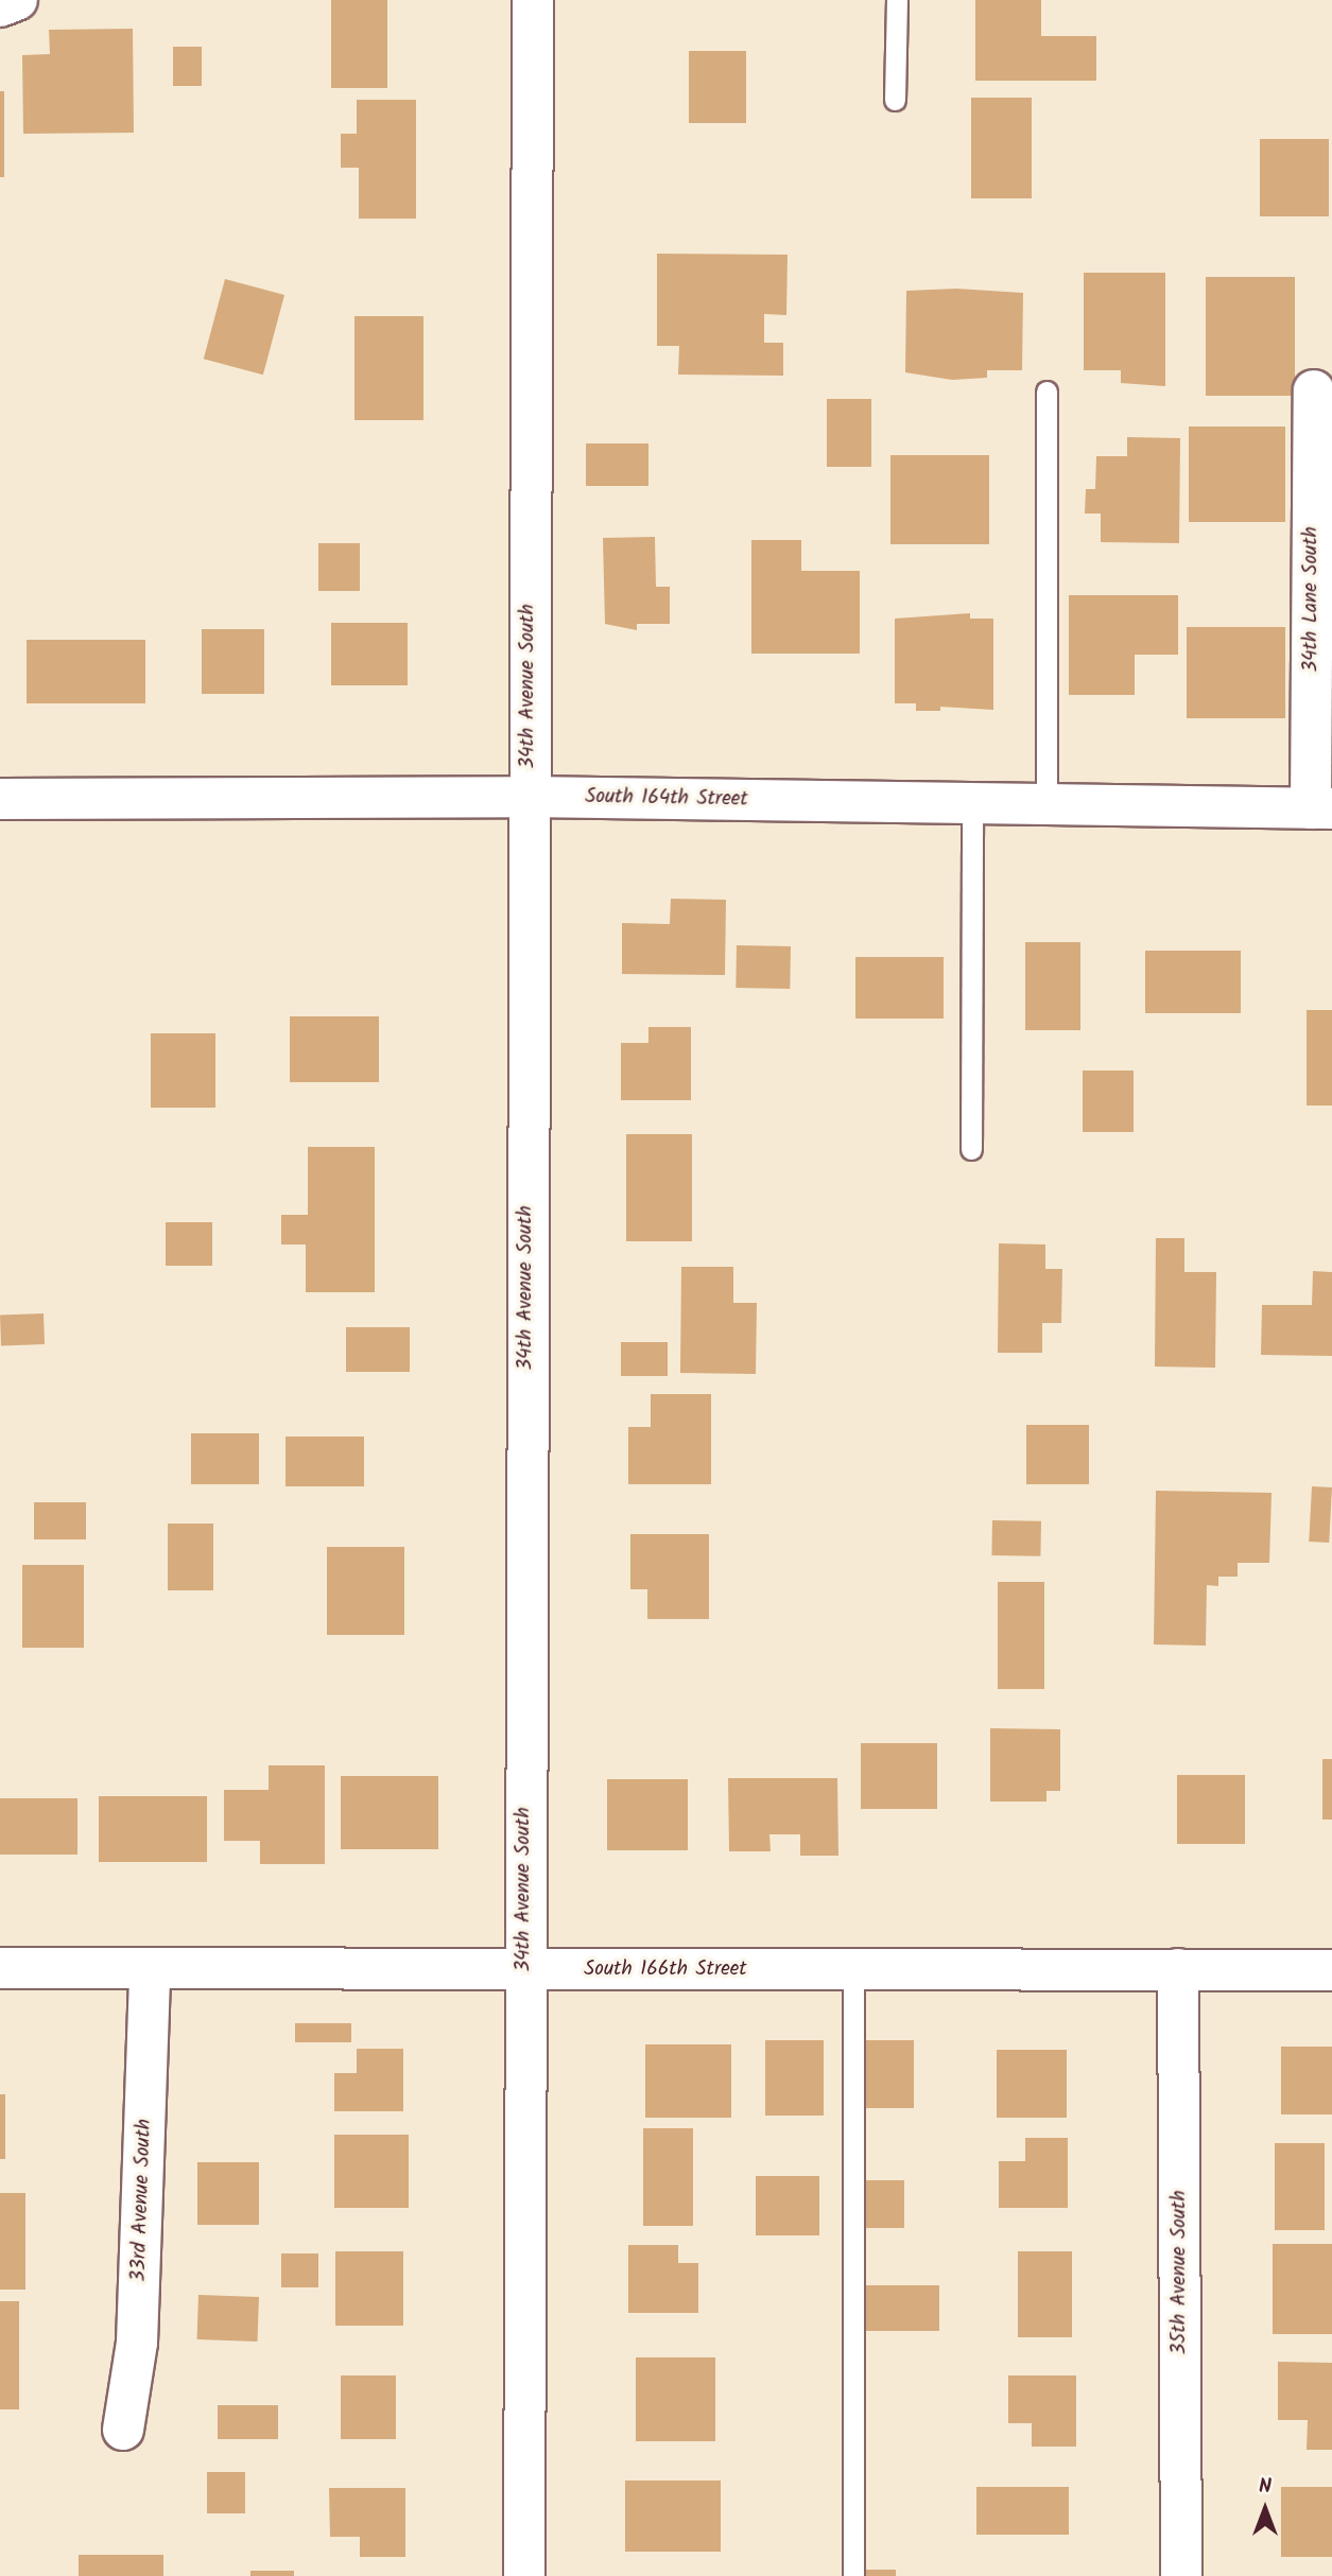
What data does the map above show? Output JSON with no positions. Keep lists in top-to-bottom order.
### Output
{
  "streets": {
    "street": [
      "34th Lane South",
      "34th Avenue South",
      "South 164th Street",
      "South 166th Street",
      "33rd Avenue South",
      "35th Avenue South"
    ]
  },
  "crossings": [
    ["34th Lane South", "South 164th Street"],
    ["34th Avenue South", "South 164th Street"],
    ["34th Avenue South", "South 166th Street"],
    ["South 166th Street", "33rd Avenue South"],
    ["South 166th Street", "35th Avenue South"]
  ],
  "north": "top"
}
